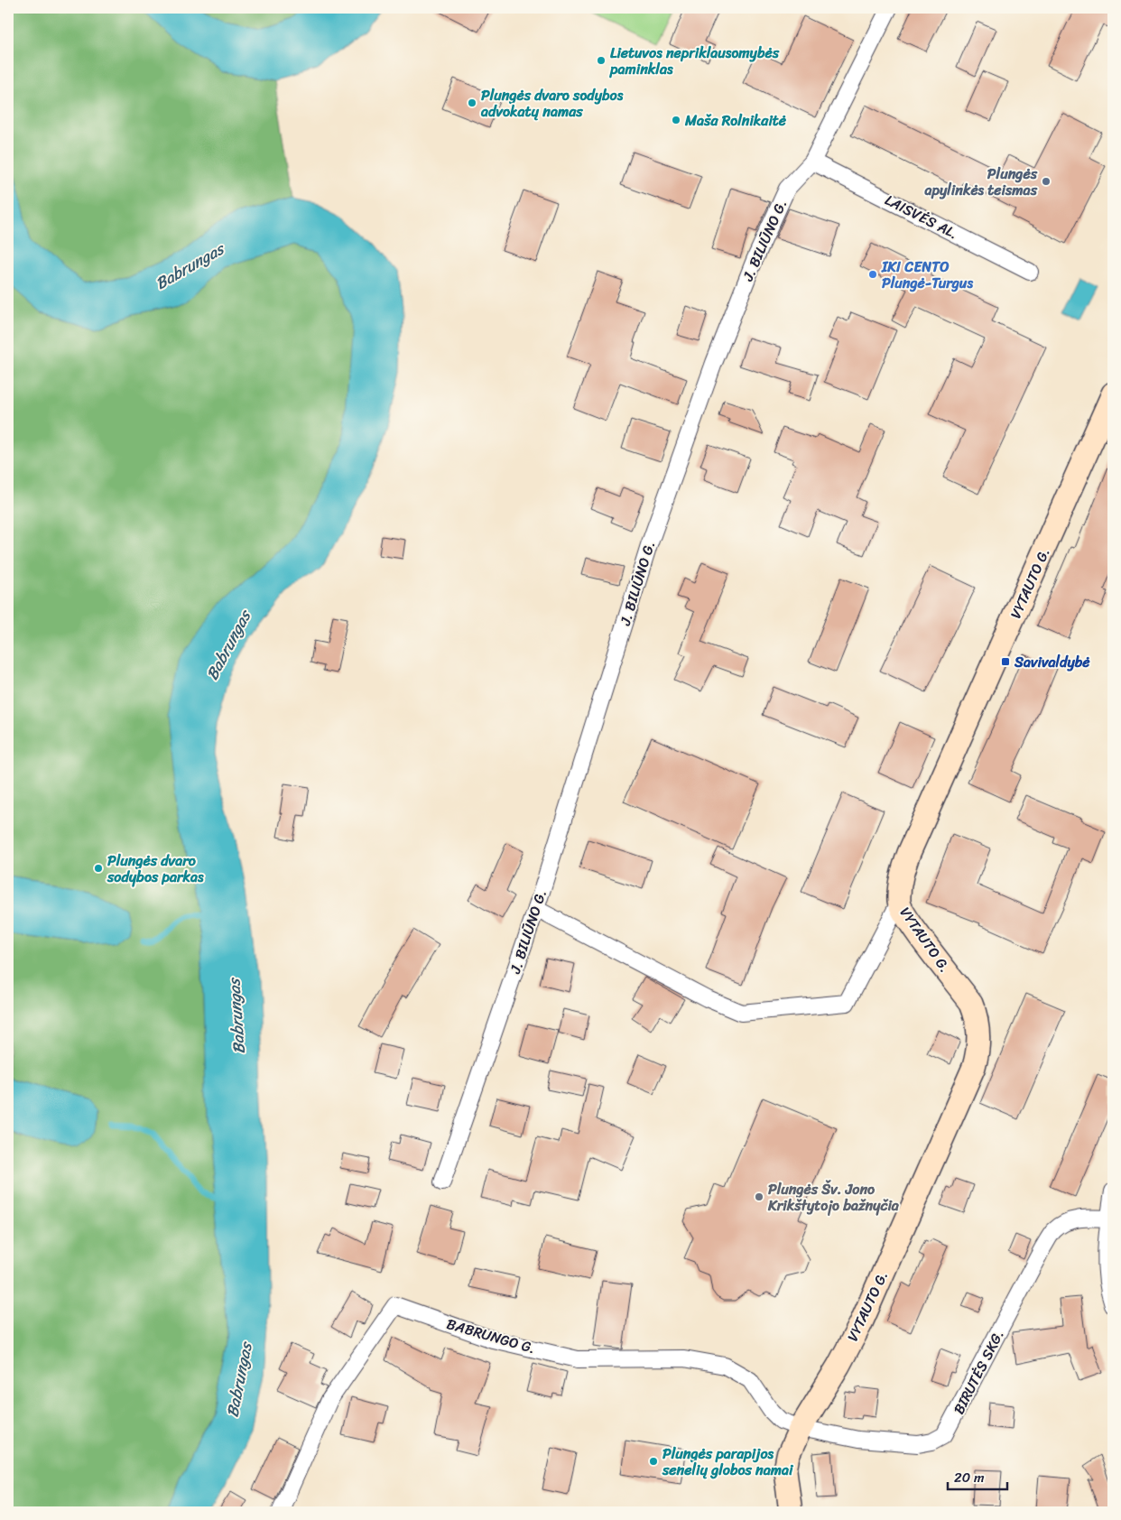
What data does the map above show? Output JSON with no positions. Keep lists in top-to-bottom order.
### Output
{
  "streets": {
    "main road": ["VYTAUTO G."],
    "street": [
      "LAISVĖS AL.",
      "J. BILIŪNO G.",
      "BABRUNGO G.",
      "BIRUTĖS SKG."
    ]
  },
  "crossings": [
    ["LAISVĖS AL.", "J. BILIŪNO G."],
    ["VYTAUTO G.", "BABRUNGO G."],
    ["VYTAUTO G.", "BIRUTĖS SKG."],
    ["BABRUNGO G.", "BIRUTĖS SKG."]
  ],
  "water": ["Babrungas"],
  "places": {
    "other": [
      "Lietuvos nepriklausomybės paminklas",
      "Plungės dvaro sodybos advokatų namas",
      "Maša Rolnikaitė",
      "Plungės apylinkės teismas",
      "IKI CENTO Plungė-Turgus",
      "Plungės dvaro sodybos parkas",
      "Plungės Šv. Jono Krikštytojo bažnyčia",
      "Plungės parapijos senelių globos namai"
    ],
    "transit": ["Savivaldybė"]
  },
  "scale_bar": "20 m"
}
